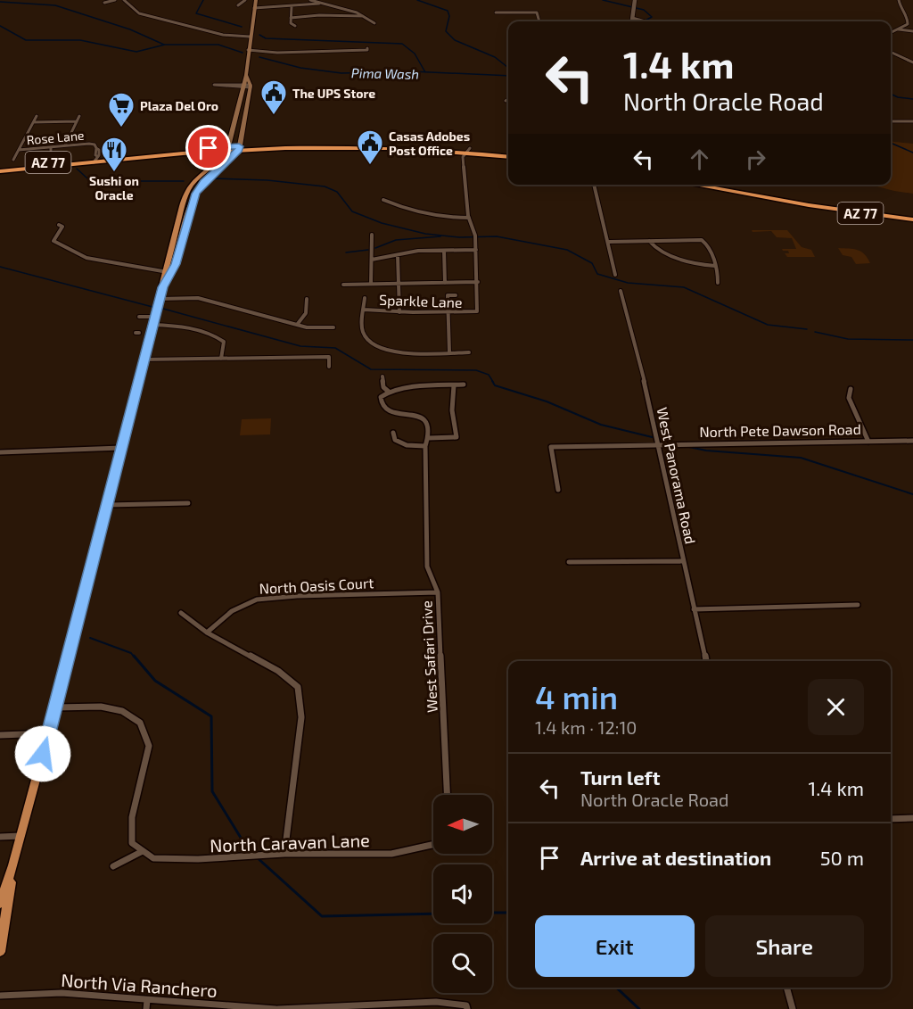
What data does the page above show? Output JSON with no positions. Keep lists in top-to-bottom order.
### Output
{
  "streets": {
    "highway": ["AZ 77"],
    "street": [
      "Rose Lane",
      "Sparkle Lane",
      "North Pete Dawson Road",
      "West Panorama Road",
      "North Oasis Court",
      "West Safari Drive",
      "North Caravan Lane",
      "North Via Ranchero"
    ]
  },
  "crossings": [
    ["North Pete Dawson Road", "West Panorama Road"],
    ["North Oasis Court", "West Safari Drive"]
  ],
  "water": ["Pima Wash"],
  "places": {
    "public building": ["The UPS Store", "Casas Adobes Post Office"],
    "supermarket": ["Plaza Del Oro"],
    "restaurant": ["Sushi on Oracle"]
  },
  "north": "left",
  "page": {
    "turn": ["1.4 km", "North Oracle Road"],
    "heading": ["4 min", "1.4 km · 12:10"],
    "list": [
      {
        "name": "Turn left",
        "note": "North Oracle Road",
        "value": "1.4 km"
      },
      {
        "name": "Arrive at destination",
        "value": "50 m"
      }
    ],
    "buttons": ["Exit", "Share"]
  }
}
